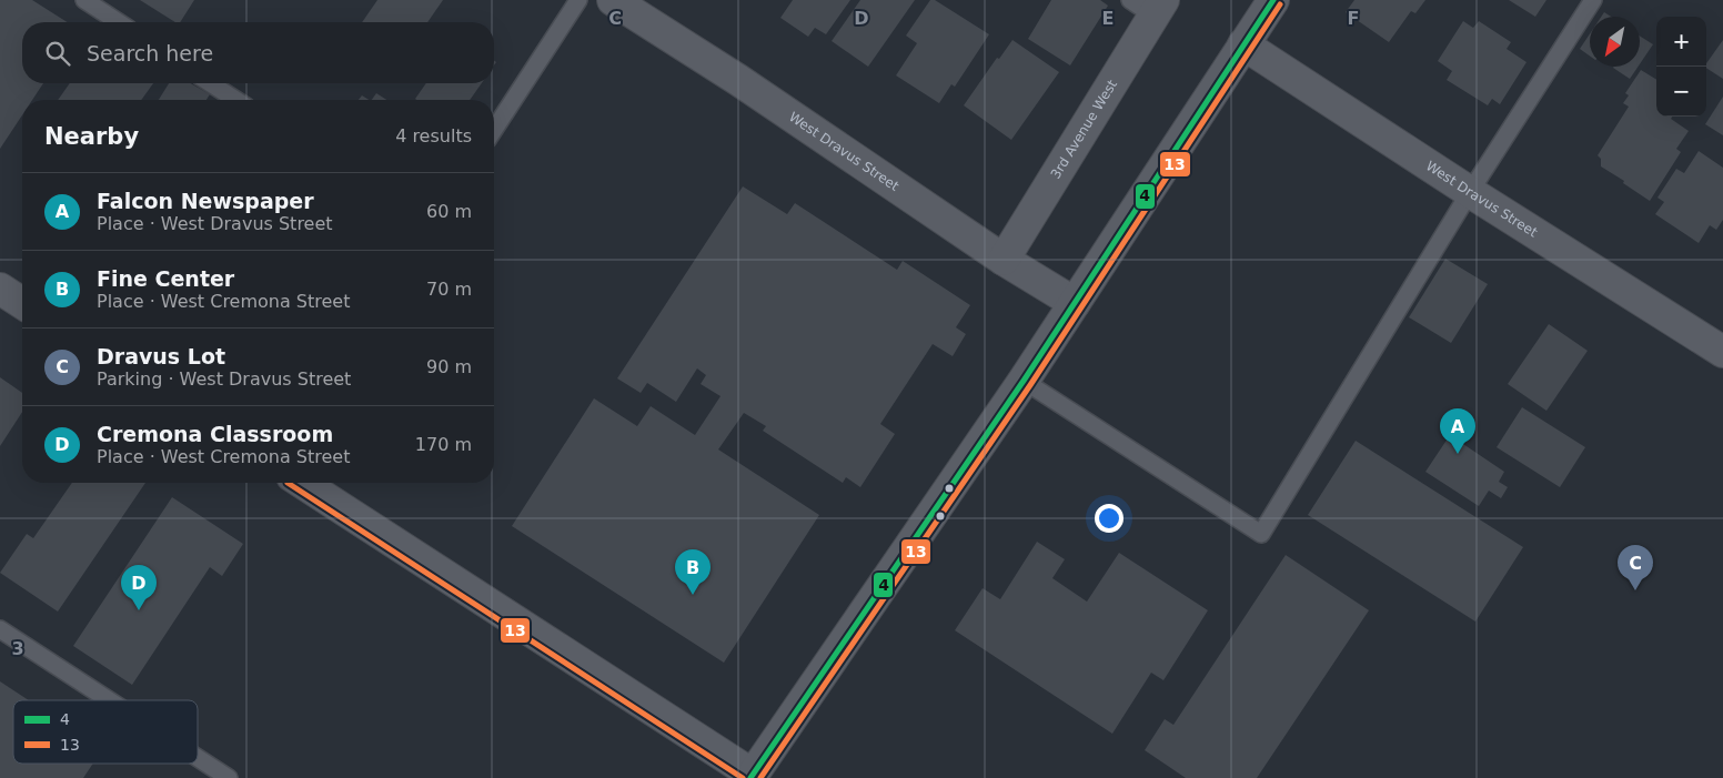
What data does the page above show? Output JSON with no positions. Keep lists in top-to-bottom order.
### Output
{
  "streets": {
    "street": ["3rd Avenue West", "West Dravus Street"]
  },
  "crossings": [
    ["3rd Avenue West", "West Dravus Street"]
  ],
  "lines": ["transit line 4", "transit line 13"],
  "legend": ["4", "13"],
  "north": "bottom left",
  "page": {
    "map_buttons": ["+", "−"],
    "search": "Search here",
    "heading": ["Nearby", "4 results"],
    "list": [
      {
        "mark": "A",
        "name": "Falcon Newspaper",
        "note": "Place · West Dravus Street",
        "value": "60 m"
      },
      {
        "mark": "B",
        "name": "Fine Center",
        "note": "Place · West Cremona Street",
        "value": "70 m"
      },
      {
        "mark": "C",
        "name": "Dravus Lot",
        "note": "Parking · West Dravus Street",
        "value": "90 m"
      },
      {
        "mark": "D",
        "name": "Cremona Classroom",
        "note": "Place · West Cremona Street",
        "value": "170 m"
      }
    ],
    "pins": [
      "A",
      "C",
      "B",
      "D"
    ]
  },
  "grid": {
    "columns": [
      "C",
      "D",
      "E",
      "F"
    ],
    "rows": ["3"]
  }
}
